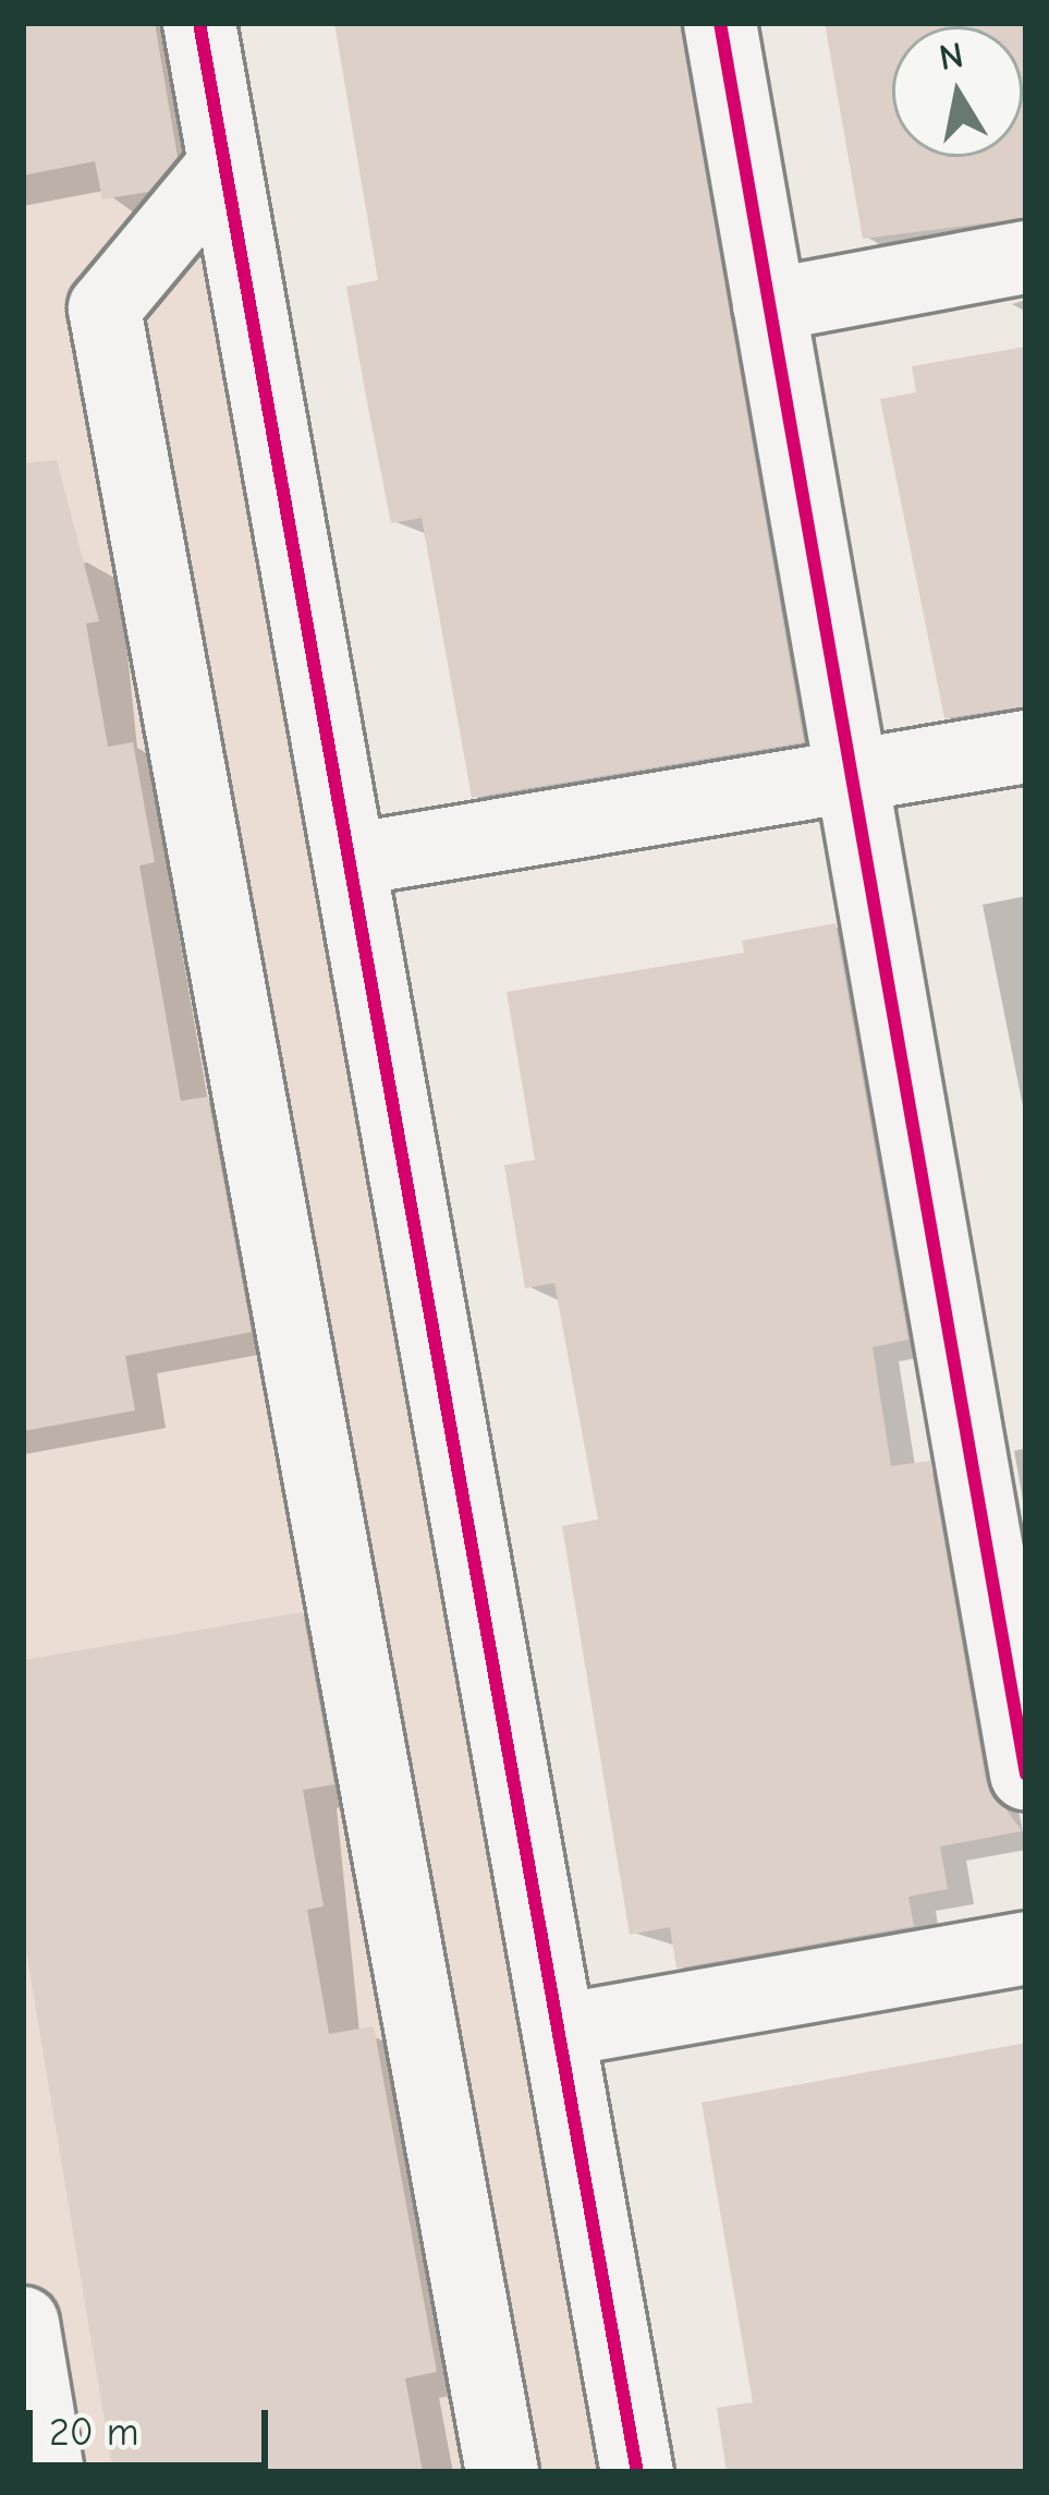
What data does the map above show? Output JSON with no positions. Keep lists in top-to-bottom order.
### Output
{
  "scale_bar": "20 m",
  "north": "top"
}
